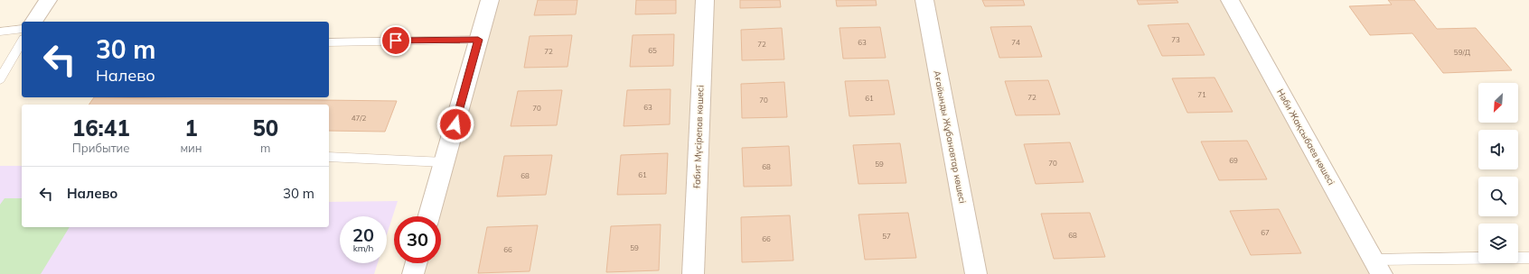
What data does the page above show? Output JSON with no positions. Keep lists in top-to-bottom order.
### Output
{
  "streets": {
    "street": ["Ғабит Мүсірепов көшесі", "Ағайынды Жұбановтар көшесі", "Нәби Жақсыбаев көшесі"]
  },
  "house_numbers": [
    "73",
    "63",
    "74",
    "72",
    "65",
    "72",
    "59/Д",
    "71",
    "72",
    "61",
    "70",
    "63",
    "70",
    "47/2",
    "69",
    "70",
    "59",
    "68",
    "61",
    "68",
    "67",
    "68",
    "57",
    "66",
    "59",
    "66"
  ],
  "north": "bottom left",
  "page": {
    "turn": ["30 m", "Налево"],
    "eta": [
      "16:41",
      "Прибытие",
      "1",
      "мин",
      "50",
      "m"
    ],
    "list": [
      {
        "name": "Налево",
        "value": "30 m"
      }
    ],
    "speed": "20 km/h",
    "limit": "30"
  }
}
